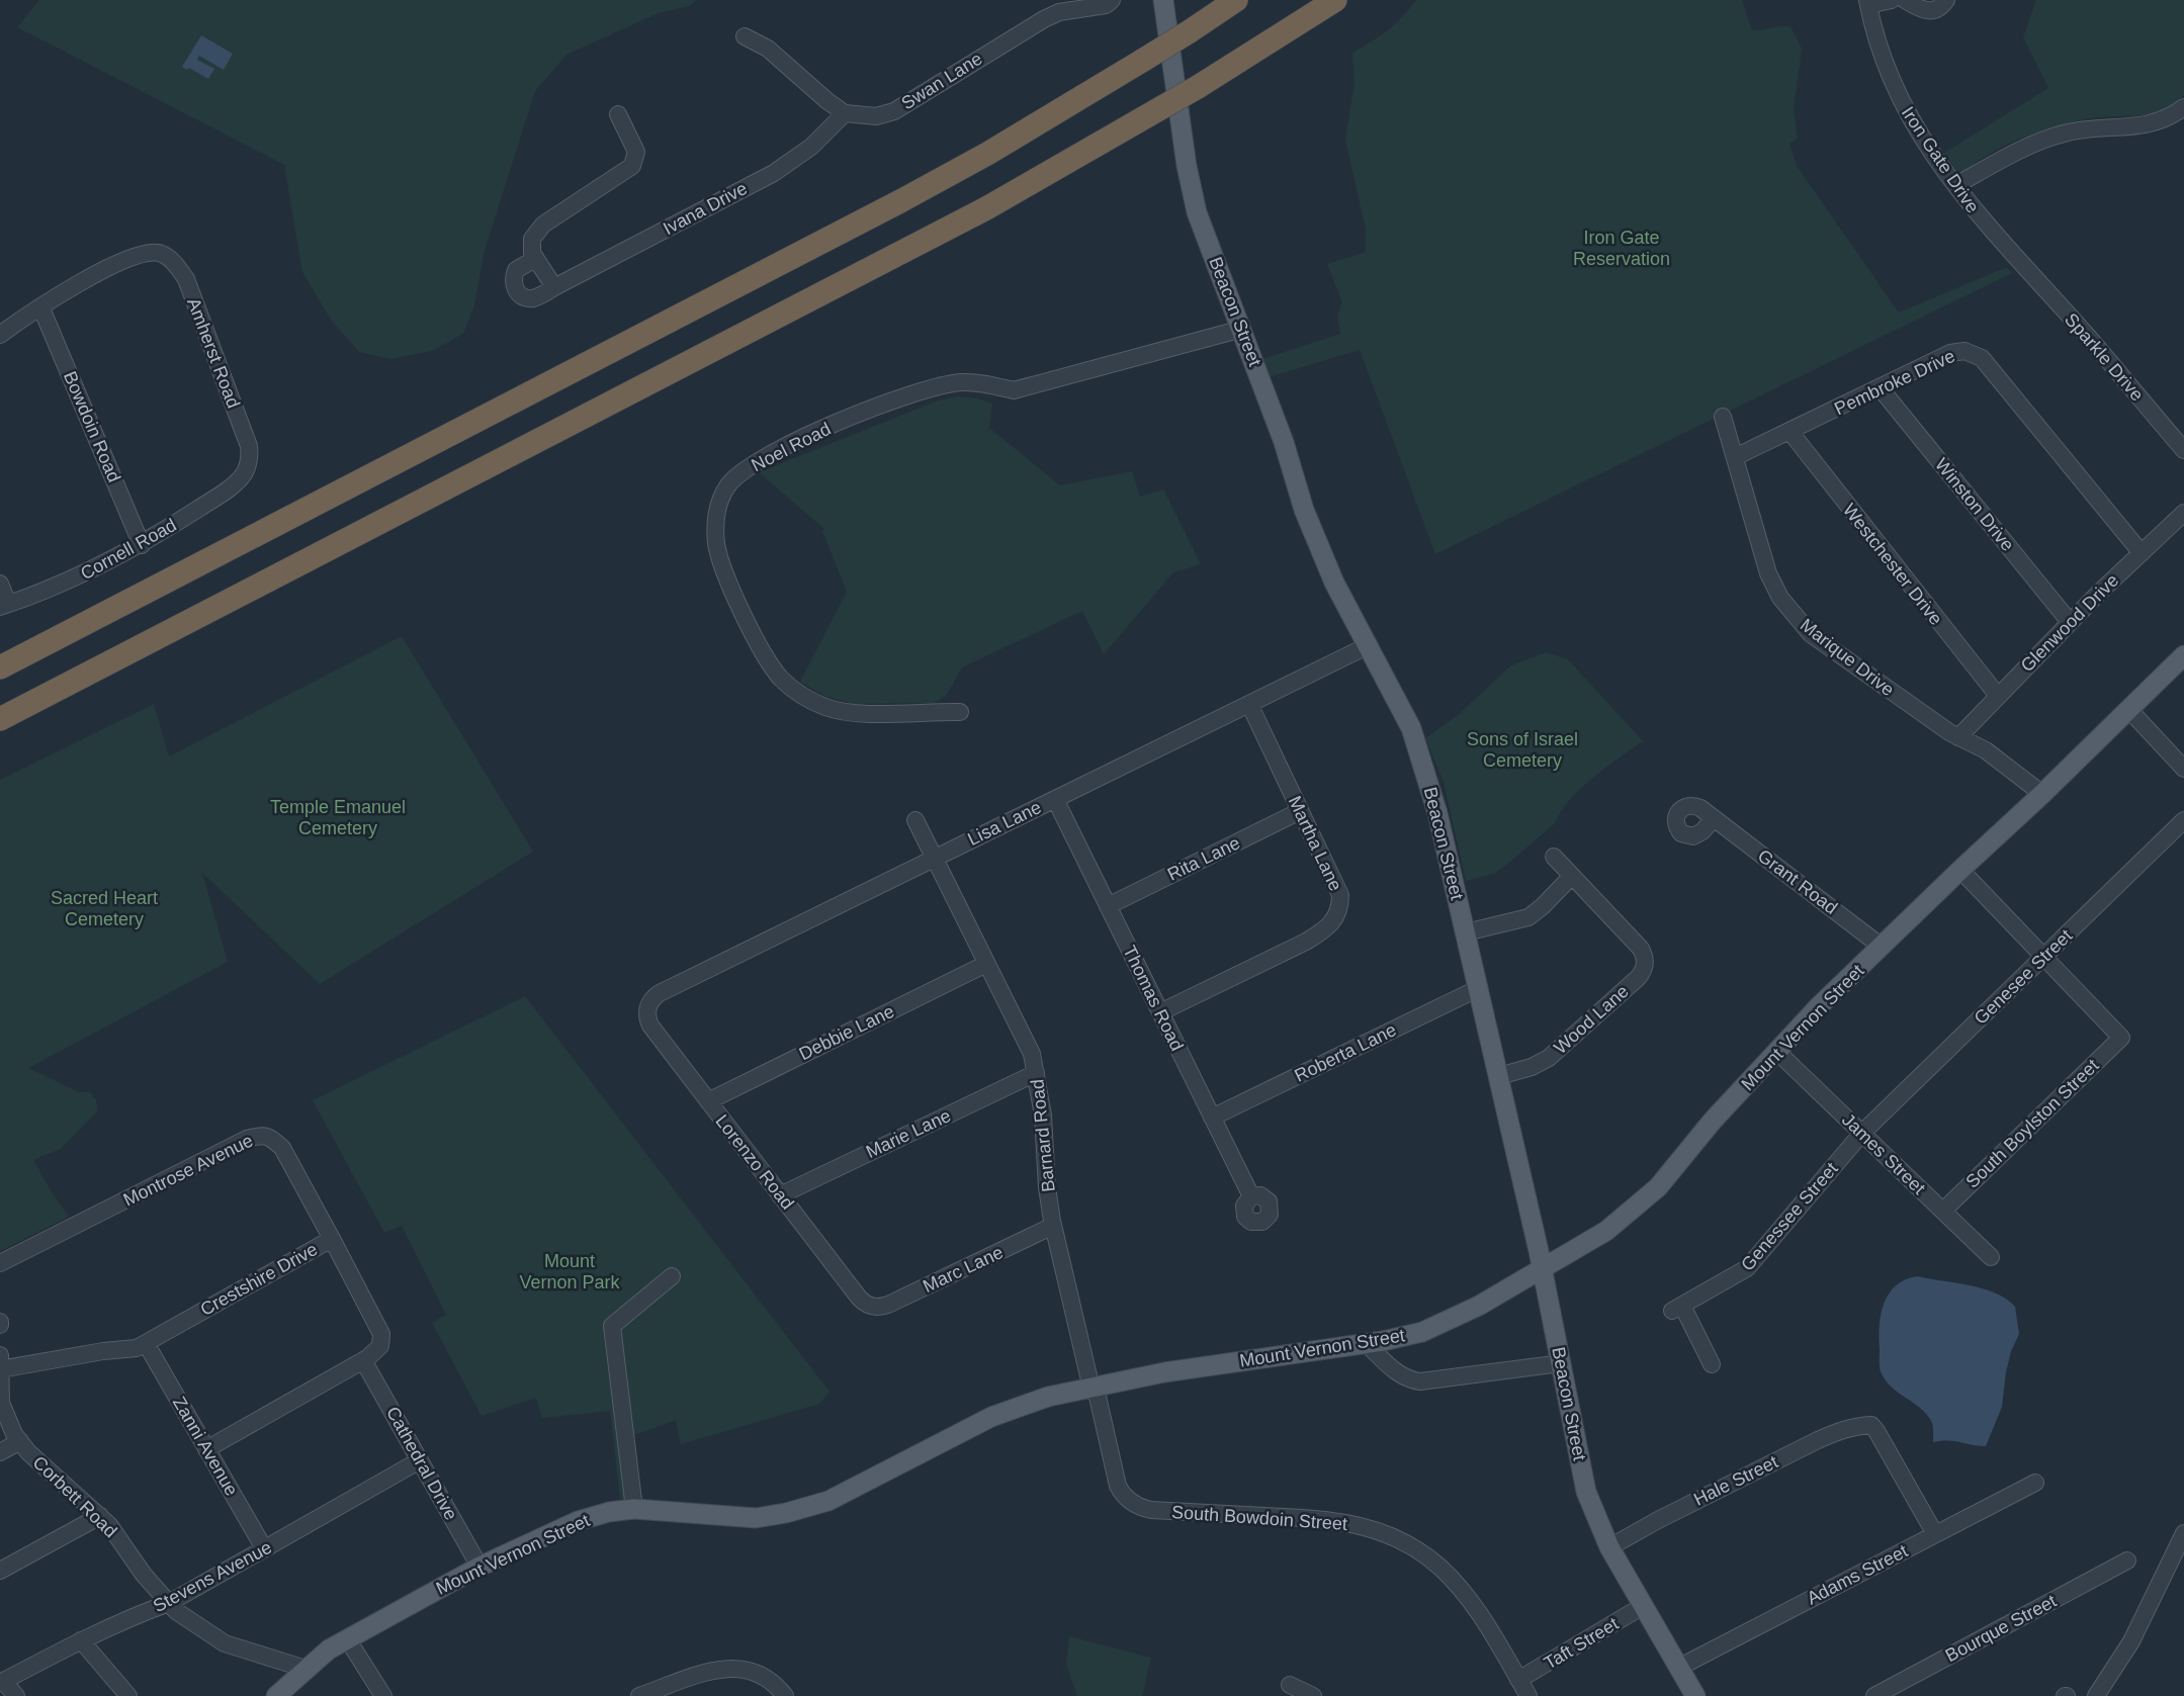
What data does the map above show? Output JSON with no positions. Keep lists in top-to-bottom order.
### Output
{
  "streets": {
    "main road": ["Beacon Street", "Mount Vernon Street"],
    "street": [
      "Swan Lane",
      "Iron Gate Drive",
      "Ivana Drive",
      "Amherst Road",
      "Sparkle Drive",
      "Pembroke Drive",
      "Bowdoin Road",
      "Noel Road",
      "Winston Drive",
      "Cornell Road",
      "Westchester Drive",
      "Glenwood Drive",
      "Marique Drive",
      "Lisa Lane",
      "Martha Lane",
      "Rita Lane",
      "Grant Road",
      "Genesee Street",
      "Thomas Road",
      "Wood Lane",
      "Debbie Lane",
      "Roberta Lane",
      "South Boylston Street",
      "Marie Lane",
      "Barnard Road",
      "James Street",
      "Lorenzo Road",
      "Montrose Avenue",
      "Genessee Street",
      "Marc Lane",
      "Crestshire Drive",
      "Zanni Avenue",
      "Cathedral Drive",
      "Hale Street",
      "Corbett Road",
      "South Bowdoin Street",
      "Adams Street",
      "Stevens Avenue",
      "Bourque Street",
      "Taft Street"
    ]
  },
  "crossings": [
    ["Swan Lane", "Ivana Drive"],
    ["Iron Gate Drive", "Sparkle Drive"],
    ["Beacon Street", "Noel Road"],
    ["Beacon Street", "Lisa Lane"],
    ["Beacon Street", "Wood Lane"],
    ["Beacon Street", "Mount Vernon Street"],
    ["Beacon Street", "Roberta Lane"],
    ["Beacon Street", "Hale Street"],
    ["Beacon Street", "Adams Street"],
    ["Beacon Street", "Taft Street"],
    ["Amherst Road", "Bowdoin Road"],
    ["Amherst Road", "Cornell Road"],
    ["Pembroke Drive", "Winston Drive"],
    ["Pembroke Drive", "Westchester Drive"],
    ["Pembroke Drive", "Glenwood Drive"],
    ["Pembroke Drive", "Marique Drive"],
    ["Bowdoin Road", "Cornell Road"],
    ["Winston Drive", "Glenwood Drive"],
    ["Westchester Drive", "Glenwood Drive"],
    ["Glenwood Drive", "Marique Drive"],
    ["Marique Drive", "Mount Vernon Street"],
    ["Lisa Lane", "Martha Lane"],
    ["Lisa Lane", "Thomas Road"],
    ["Lisa Lane", "Barnard Road"],
    ["Lisa Lane", "Lorenzo Road"],
    ["Martha Lane", "Rita Lane"],
    ["Martha Lane", "Thomas Road"],
    ["Rita Lane", "Thomas Road"],
    ["Grant Road", "Mount Vernon Street"],
    ["Genesee Street", "South Boylston Street"],
    ["Genesee Street", "James Street"],
    ["Genesee Street", "Genessee Street"],
    ["Thomas Road", "Roberta Lane"],
    ["Mount Vernon Street", "Barnard Road"],
    ["Mount Vernon Street", "James Street"],
    ["Mount Vernon Street", "Cathedral Drive"],
    ["Mount Vernon Street", "Corbett Road"],
    ["Debbie Lane", "Barnard Road"],
    ["Debbie Lane", "Lorenzo Road"],
    ["South Boylston Street", "James Street"],
    ["Marie Lane", "Barnard Road"],
    ["Marie Lane", "Lorenzo Road"],
    ["Barnard Road", "Marc Lane"],
    ["Barnard Road", "South Bowdoin Street"],
    ["James Street", "Genessee Street"],
    ["Lorenzo Road", "Marc Lane"],
    ["Montrose Avenue", "Crestshire Drive"],
    ["Crestshire Drive", "Zanni Avenue"],
    ["Crestshire Drive", "Cathedral Drive"],
    ["Crestshire Drive", "Corbett Road"],
    ["Zanni Avenue", "Stevens Avenue"],
    ["Cathedral Drive", "Stevens Avenue"],
    ["Hale Street", "Adams Street"],
    ["Corbett Road", "Stevens Avenue"],
    ["South Bowdoin Street", "Taft Street"]
  ],
  "parks": [
    "Iron Gate Reservation",
    "Sons of Israel Cemetery",
    "Temple Emanuel Cemetery",
    "Sacred Heart Cemetery",
    "Mount Vernon Park"
  ]
}
